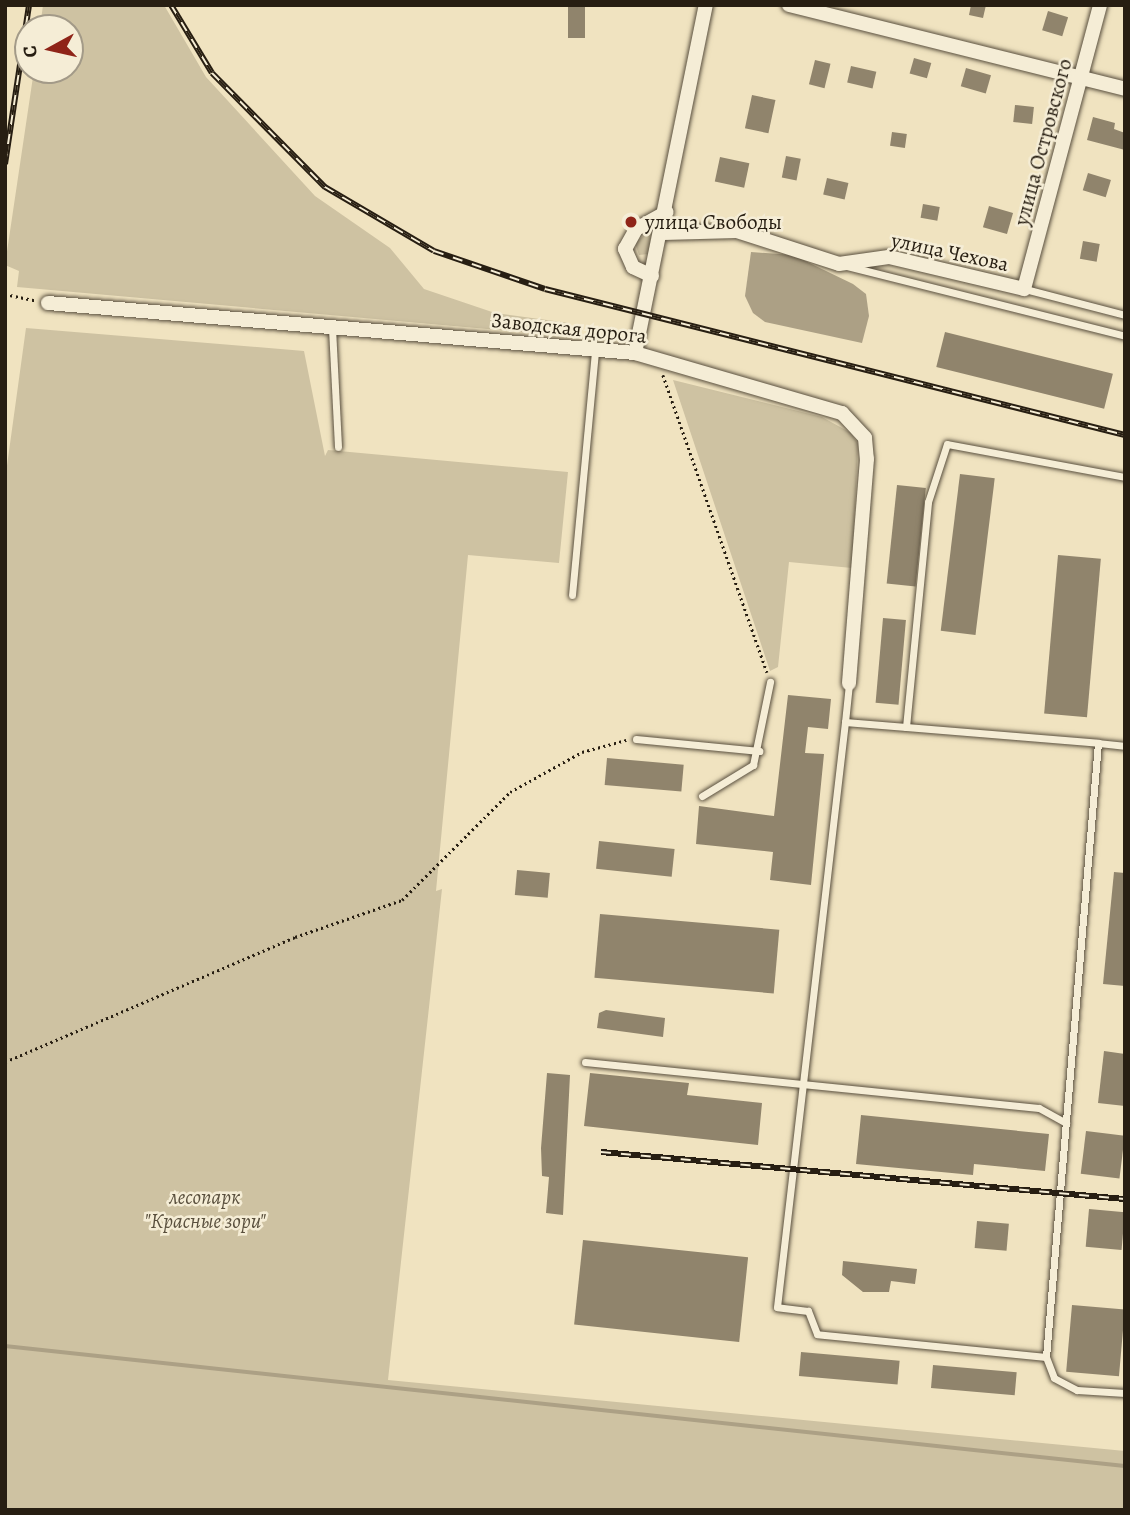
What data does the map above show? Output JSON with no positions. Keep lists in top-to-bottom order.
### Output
{
  "streets": {
    "street": ["улица Островского", "улица Чехова", "Заводская дорога"]
  },
  "crossings": [
    ["улица Островского", "улица Чехова"]
  ],
  "parks": ["лесопарк \"Красные зори\""],
  "places": ["улица Свободы"],
  "north": "left"
}
